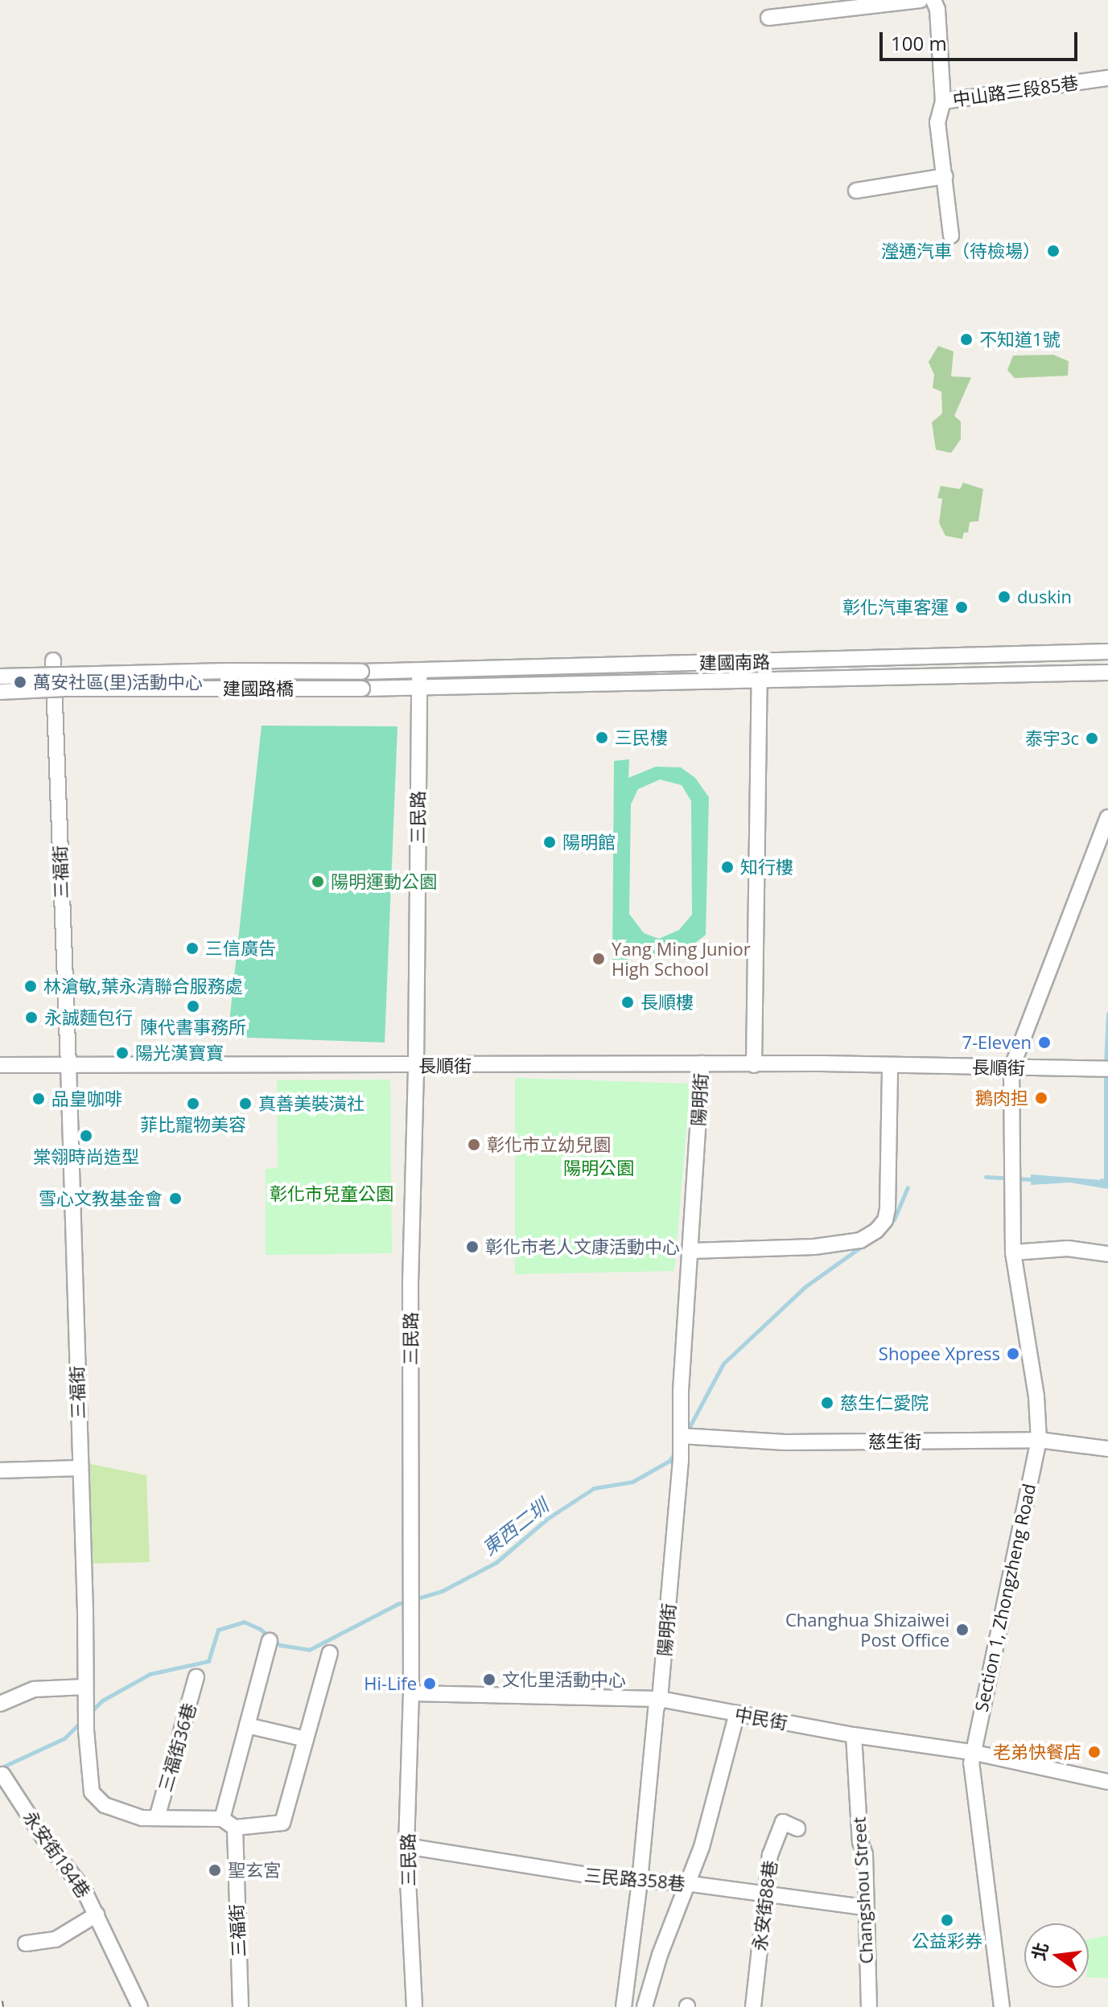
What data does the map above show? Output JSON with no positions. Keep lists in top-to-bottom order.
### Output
{
  "streets": {
    "street": [
      "中山路三段85巷",
      "建國南路",
      "建國路橋",
      "三民路",
      "三福街",
      "長順街",
      "陽明街",
      "慈生街",
      "Section 1, Zhongzheng Road",
      "中民街",
      "三福街36巷",
      "永安街184巷",
      "三民路358巷",
      "Changshou Street",
      "永安街88巷"
    ]
  },
  "crossings": [
    ["建國南路", "建國路橋"],
    ["建國南路", "三民路"],
    ["三民路", "長順街"],
    ["三民路", "中民街"],
    ["三民路", "三民路358巷"],
    ["三福街", "長順街"],
    ["三福街", "三福街36巷"],
    ["長順街", "陽明街"],
    ["長順街", "Section 1, Zhongzheng Road"],
    ["陽明街", "慈生街"],
    ["陽明街", "中民街"],
    ["陽明街", "三民路358巷"],
    ["慈生街", "Section 1, Zhongzheng Road"],
    ["Section 1, Zhongzheng Road", "中民街"],
    ["中民街", "Changshou Street"],
    ["三民路358巷", "Changshou Street"],
    ["三民路358巷", "永安街88巷"]
  ],
  "water": ["東西二圳"],
  "parks": ["陽明公園", "彰化市兒童公園"],
  "places": [
    "瀅通汽車（待檢場）",
    "不知道1號",
    "duskin",
    "彰化汽車客運",
    "萬安社區(里)活動中心",
    "三民樓",
    "泰宇3c",
    "陽明館",
    "知行樓",
    "陽明運動公園",
    "三信廣告",
    "Yang Ming Junior High School",
    "林滄敏,葉永清聯合服務處",
    "長順樓",
    "陳代書事務所",
    "永誠麵包行",
    "7-Eleven",
    "陽光漢寶寶",
    "鵝肉担",
    "品皇咖啡",
    "菲比寵物美容",
    "真善美裝潢社",
    "棠翎時尚造型",
    "彰化市立幼兒園",
    "雪心文教基金會",
    "彰化市老人文康活動中心",
    "Shopee Xpress",
    "慈生仁愛院",
    "Changhua Shizaiwei Post Office",
    "文化里活動中心",
    "Hi-Life",
    "老弟快餐店",
    "聖玄宮",
    "公益彩券"
  ],
  "scale_bar": "100 m",
  "north": "left"
}
